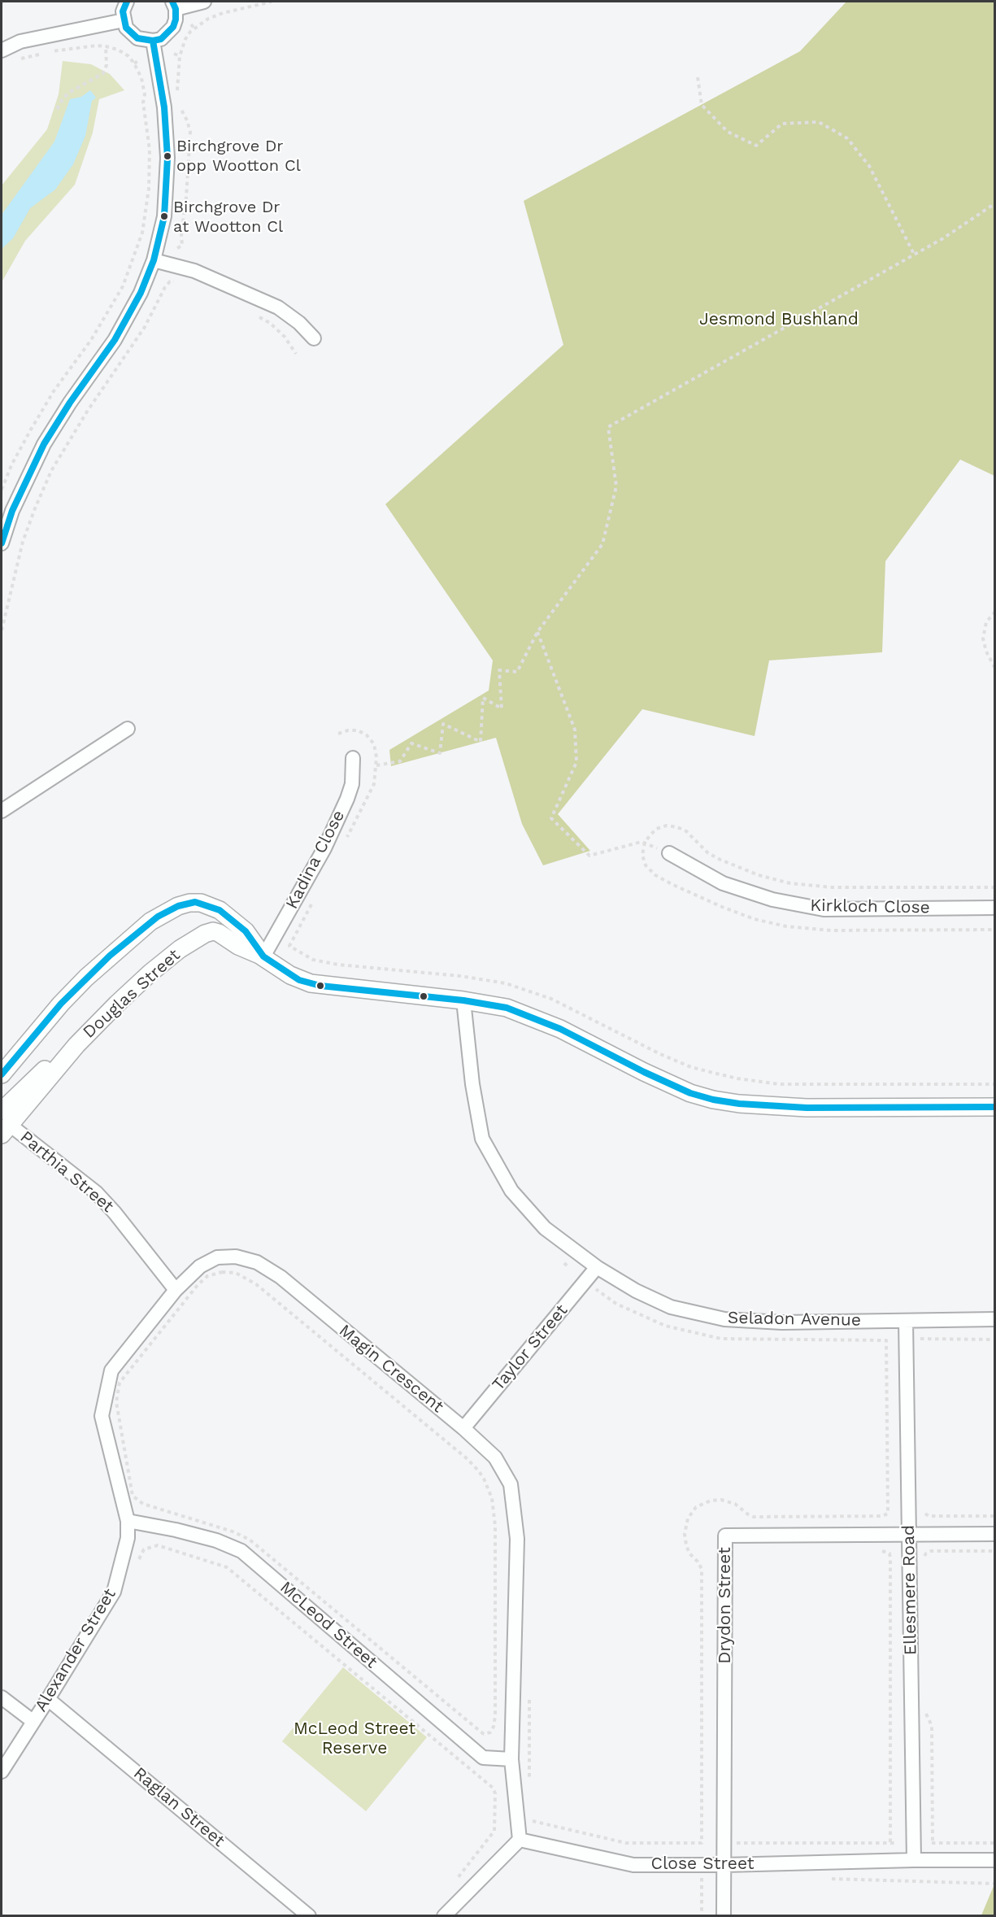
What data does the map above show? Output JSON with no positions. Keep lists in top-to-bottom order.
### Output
{
  "streets": {
    "street": [
      "Kadina Close",
      "Kirkloch Close",
      "Douglas Street",
      "Parthia Street",
      "Seladon Avenue",
      "Taylor Street",
      "Magin Crescent",
      "Ellesmere Road",
      "Drydon Street",
      "McLeod Street",
      "Alexander Street",
      "Raglan Street",
      "Close Street"
    ]
  },
  "crossings": [
    ["Kadina Close", "Douglas Street"],
    ["Douglas Street", "Parthia Street"],
    ["Parthia Street", "Magin Crescent"],
    ["Seladon Avenue", "Taylor Street"],
    ["Seladon Avenue", "Ellesmere Road"],
    ["Taylor Street", "Magin Crescent"],
    ["Magin Crescent", "McLeod Street"],
    ["Magin Crescent", "Alexander Street"],
    ["Magin Crescent", "Close Street"],
    ["Ellesmere Road", "Drydon Street"],
    ["Ellesmere Road", "Close Street"],
    ["Drydon Street", "Close Street"],
    ["McLeod Street", "Alexander Street"],
    ["Alexander Street", "Raglan Street"]
  ],
  "parks": ["Jesmond Bushland", "McLeod Street Reserve"],
  "places": ["Birchgrove Dr opp Wootton Cl", "Birchgrove Dr at Wootton Cl"]
}
